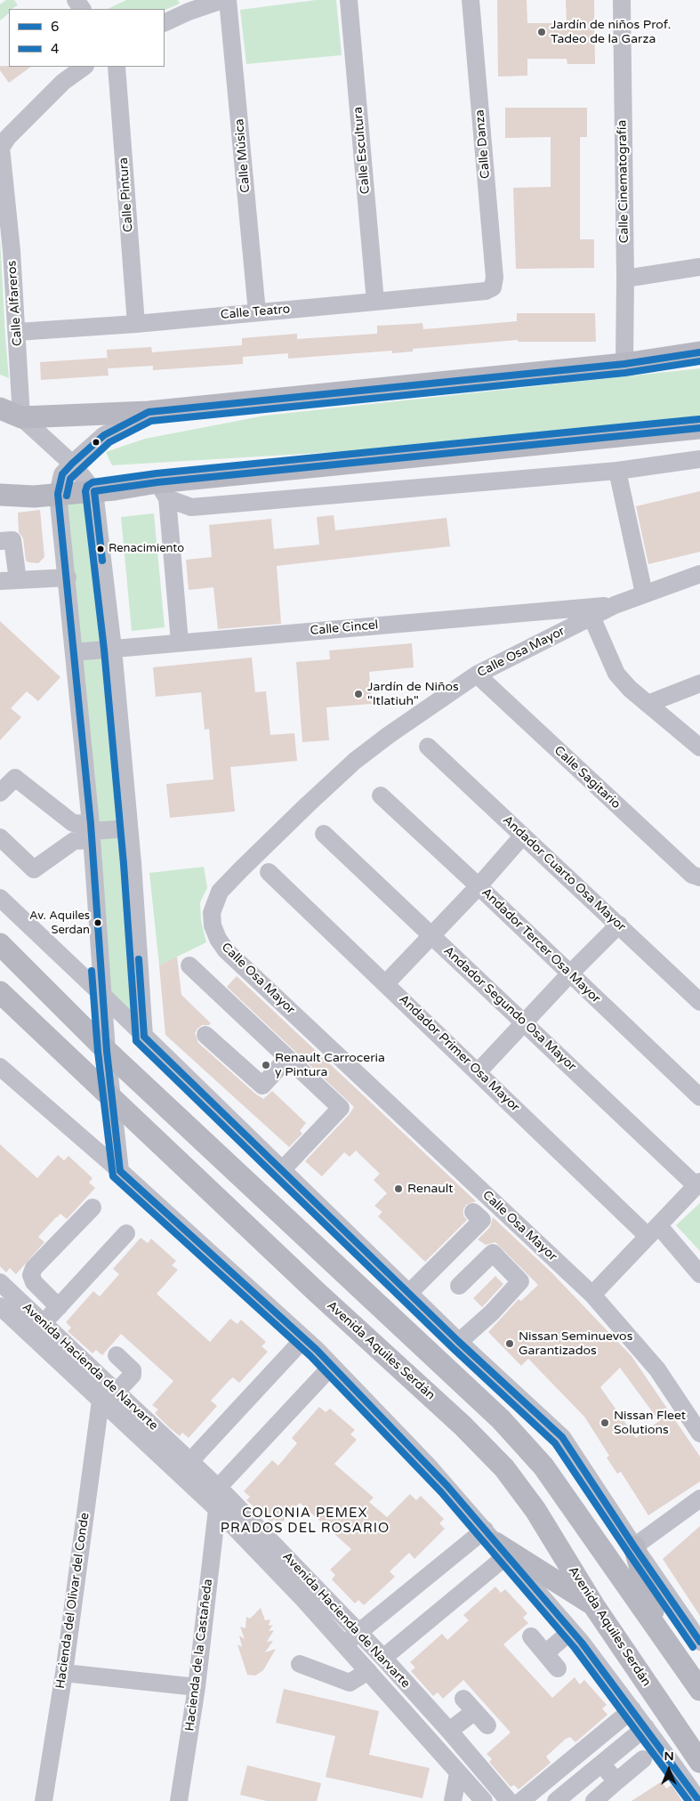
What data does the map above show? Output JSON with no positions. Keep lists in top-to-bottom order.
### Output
{
  "streets": {
    "main road": ["Avenida Aquiles Serdán"],
    "street": [
      "Calle Danza",
      "Calle Escultura",
      "Calle Música",
      "Calle Cinematografía",
      "Calle Pintura",
      "Calle Alfareros",
      "Calle Teatro",
      "Calle Cincel",
      "Calle Osa Mayor",
      "Calle Sagitario",
      "Andador Cuarto Osa Mayor",
      "Andador Tercer Osa Mayor",
      "Andador Segundo Osa Mayor",
      "Andador Primer Osa Mayor",
      "Avenida Hacienda de Narvarte",
      "Hacienda del Olivar del Conde",
      "Hacienda de la Castañeda"
    ]
  },
  "crossings": [
    ["Calle Danza", "Calle Teatro"],
    ["Calle Escultura", "Calle Teatro"],
    ["Calle Música", "Calle Teatro"],
    ["Calle Pintura", "Calle Teatro"],
    ["Calle Alfareros", "Calle Teatro"],
    ["Calle Cincel", "Calle Osa Mayor"],
    ["Calle Osa Mayor", "Calle Sagitario"],
    ["Avenida Hacienda de Narvarte", "Hacienda del Olivar del Conde"],
    ["Avenida Hacienda de Narvarte", "Hacienda de la Castañeda"]
  ],
  "districts": ["COLONIA PEMEX PRADOS DEL ROSARIO"],
  "places": [
    "Jardín de niños Prof. Tadeo de la Garza",
    "Renacimiento",
    "Jardín de Niños \"Itlatiuh\"",
    "Av. Aquiles Serdan",
    "Renault Carroceria y Pintura",
    "Renault",
    "Nissan Seminuevos Garantizados",
    "Nissan Fleet Solutions"
  ],
  "lines": ["transit line 6", "transit line 4"],
  "legend": ["6", "4"],
  "north": "top"
}
